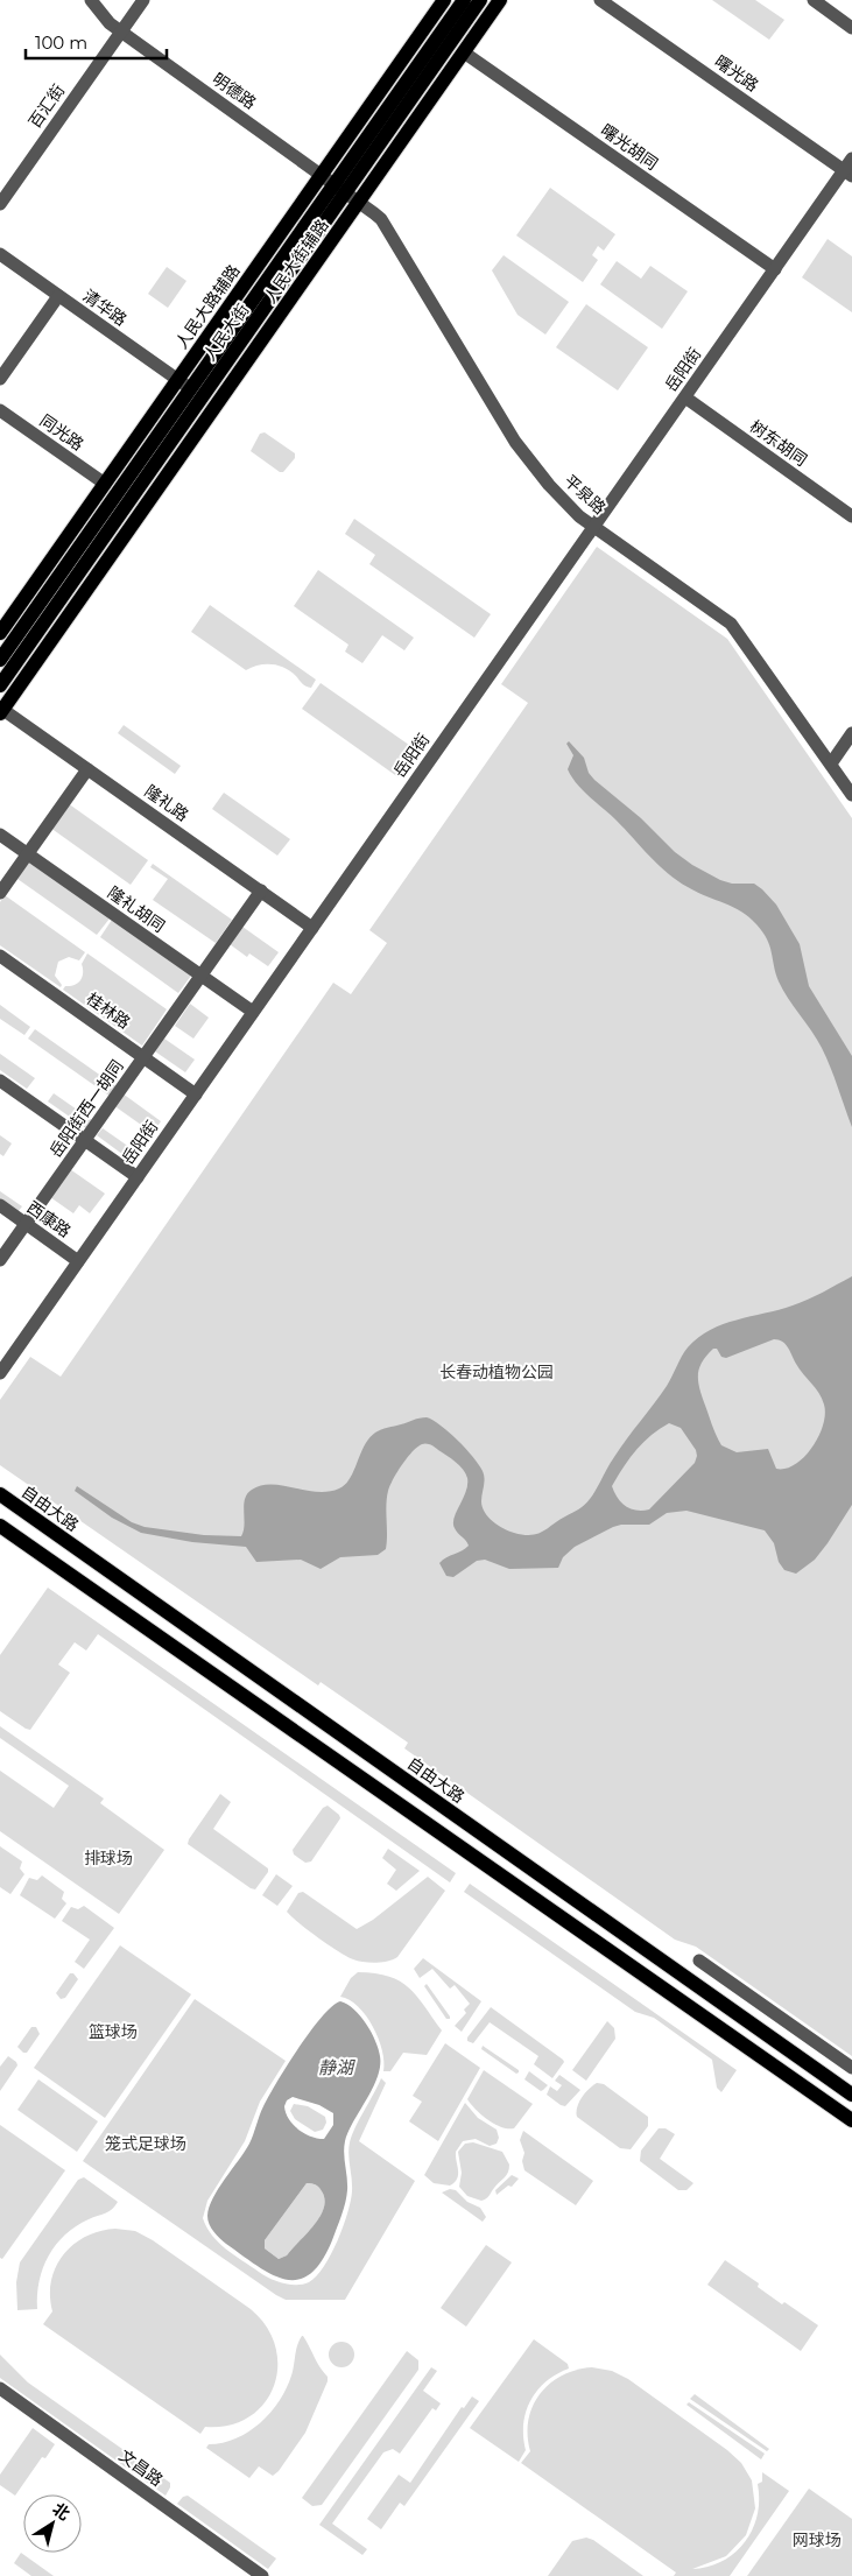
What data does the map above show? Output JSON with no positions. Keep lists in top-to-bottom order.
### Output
{
  "streets": {
    "main road": [
      "人民大街辅路",
      "人民大路辅路",
      "人民大街",
      "自由大路"
    ],
    "street": [
      "曙光路",
      "明德路",
      "百汇街",
      "曙光胡同",
      "清华路",
      "岳阳街",
      "同光路",
      "树东胡同",
      "平泉路",
      "隆礼路",
      "隆礼胡同",
      "桂林路",
      "岳阳街西一胡同",
      "西康路",
      "文昌路"
    ]
  },
  "crossings": [
    ["曙光路", "岳阳街"],
    ["明德路", "百汇街"],
    ["明德路", "人民大路辅路"],
    ["明德路", "人民大街"],
    ["明德路", "平泉路"],
    ["曙光胡同", "人民大街辅路"],
    ["曙光胡同", "岳阳街"],
    ["人民大街辅路", "平泉路"],
    ["人民大街辅路", "隆礼路"],
    ["人民大路辅路", "清华路"],
    ["人民大路辅路", "同光路"],
    ["清华路", "人民大街"],
    ["人民大街", "平泉路"],
    ["岳阳街", "树东胡同"],
    ["岳阳街", "平泉路"],
    ["岳阳街", "隆礼路"],
    ["岳阳街", "隆礼胡同"],
    ["岳阳街", "桂林路"],
    ["岳阳街", "西康路"],
    ["隆礼路", "岳阳街西一胡同"],
    ["隆礼胡同", "岳阳街西一胡同"],
    ["桂林路", "岳阳街西一胡同"],
    ["岳阳街西一胡同", "西康路"]
  ],
  "water": ["静湖"],
  "parks": [
    "长春动植物公园",
    "排球场",
    "篮球场",
    "笼式足球场",
    "网球场"
  ],
  "scale_bar": "100 m",
  "north": "top right"
}
